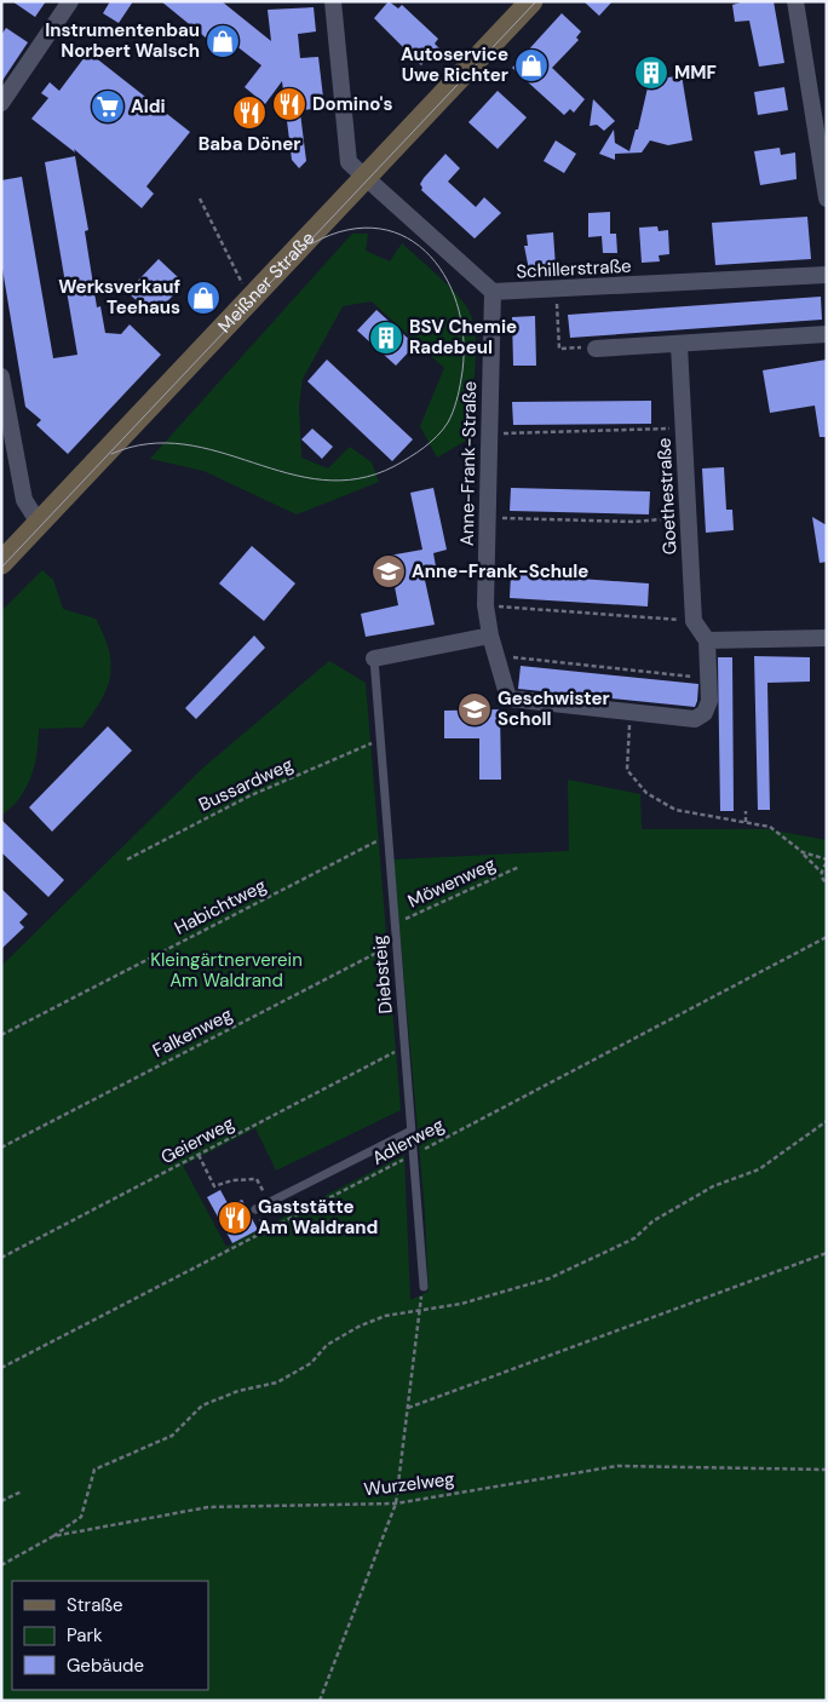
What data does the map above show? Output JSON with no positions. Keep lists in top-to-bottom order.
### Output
{
  "streets": {
    "main road": ["Meißner Straße"],
    "street": ["Schillerstraße", "Anne-Frank-Straße", "Goethestraße"],
    "lane": ["Diebsteig"],
    "path": [
      "Bussardweg",
      "Möwenweg",
      "Habichtweg",
      "Falkenweg",
      "Geierweg",
      "Adlerweg",
      "Wurzelweg"
    ]
  },
  "crossings": [
    ["Schillerstraße", "Meißner Straße"],
    ["Schillerstraße", "Anne-Frank-Straße"],
    ["Bussardweg", "Diebsteig"],
    ["Möwenweg", "Diebsteig"],
    ["Habichtweg", "Diebsteig"],
    ["Diebsteig", "Falkenweg"],
    ["Diebsteig", "Geierweg"],
    ["Diebsteig", "Adlerweg"]
  ],
  "parks": ["Kleingärtnerverein Am Waldrand"],
  "places": {
    "shop": ["Instrumentenbau Norbert Walsch", "Autoservice Uwe Richter", "Werksverkauf Teehaus"],
    "building": ["MMF", "BSV Chemie Radebeul"],
    "restaurant": ["Domino's", "Baba Döner", "Gaststätte Am Waldrand"],
    "supermarket": ["Aldi"],
    "school or university": ["Anne-Frank-Schule", "Geschwister Scholl"]
  },
  "legend": ["Straße", "Park", "Gebäude"]
}
